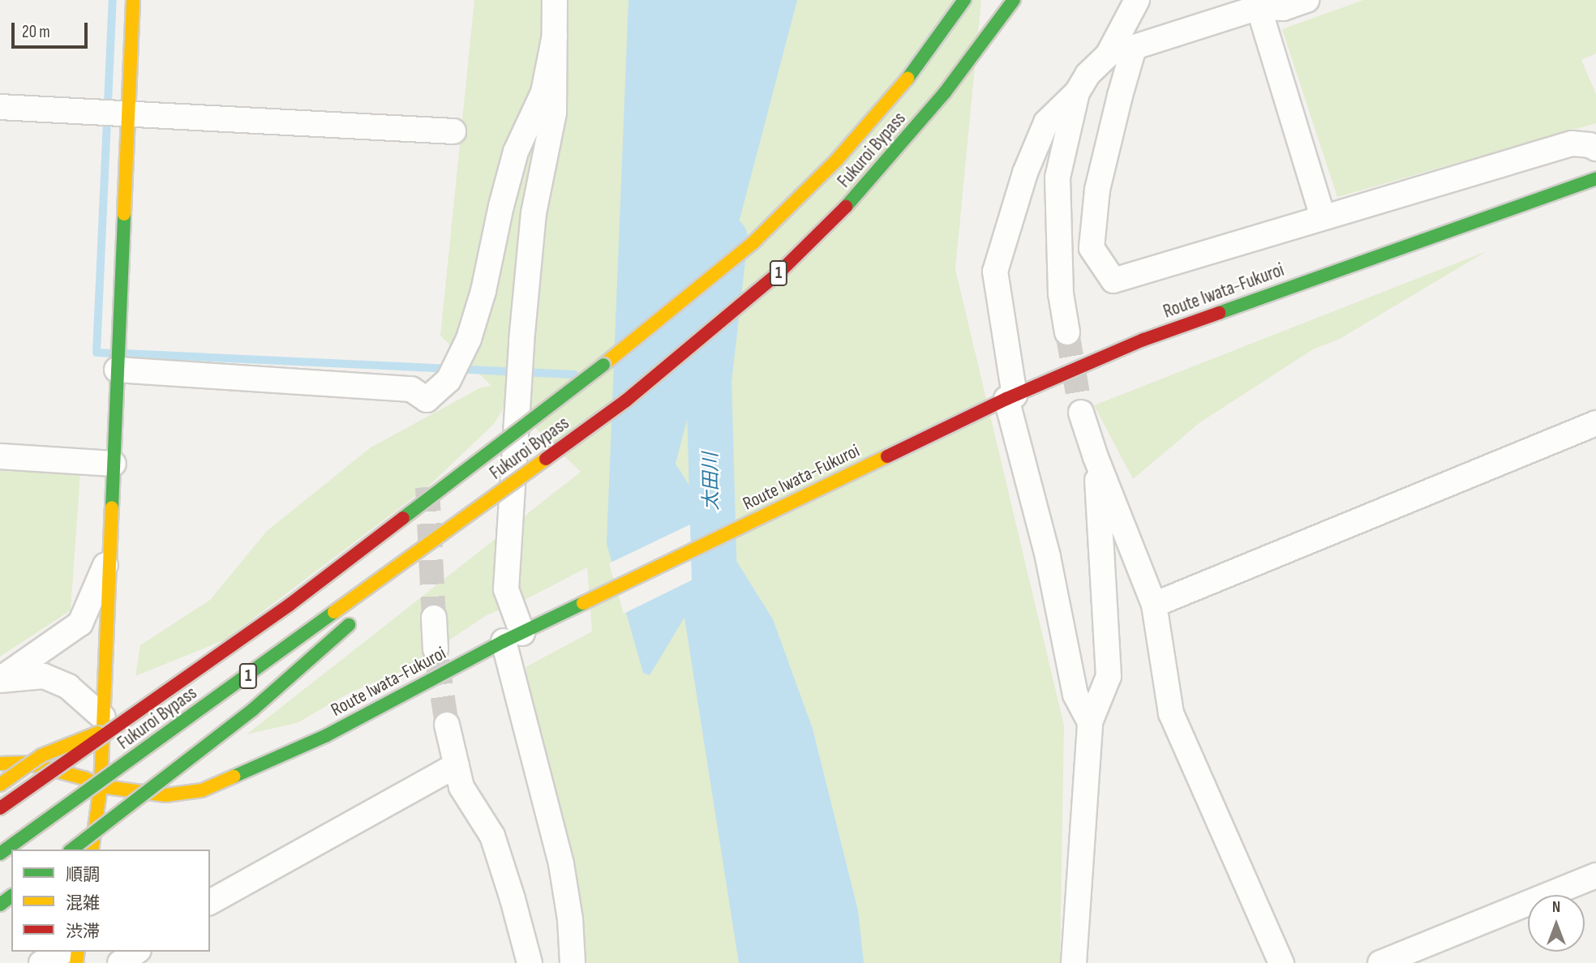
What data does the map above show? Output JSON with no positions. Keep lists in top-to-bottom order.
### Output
{
  "streets": {
    "main road": ["Fukuroi Bypass", "1", "Route Iwata-Fukuroi"]
  },
  "crossings": [
    ["Fukuroi Bypass", "1"]
  ],
  "water": ["太田川"],
  "legend": ["順調", "混雑", "渋滞"],
  "scale_bar": "20 m",
  "north": "top"
}
